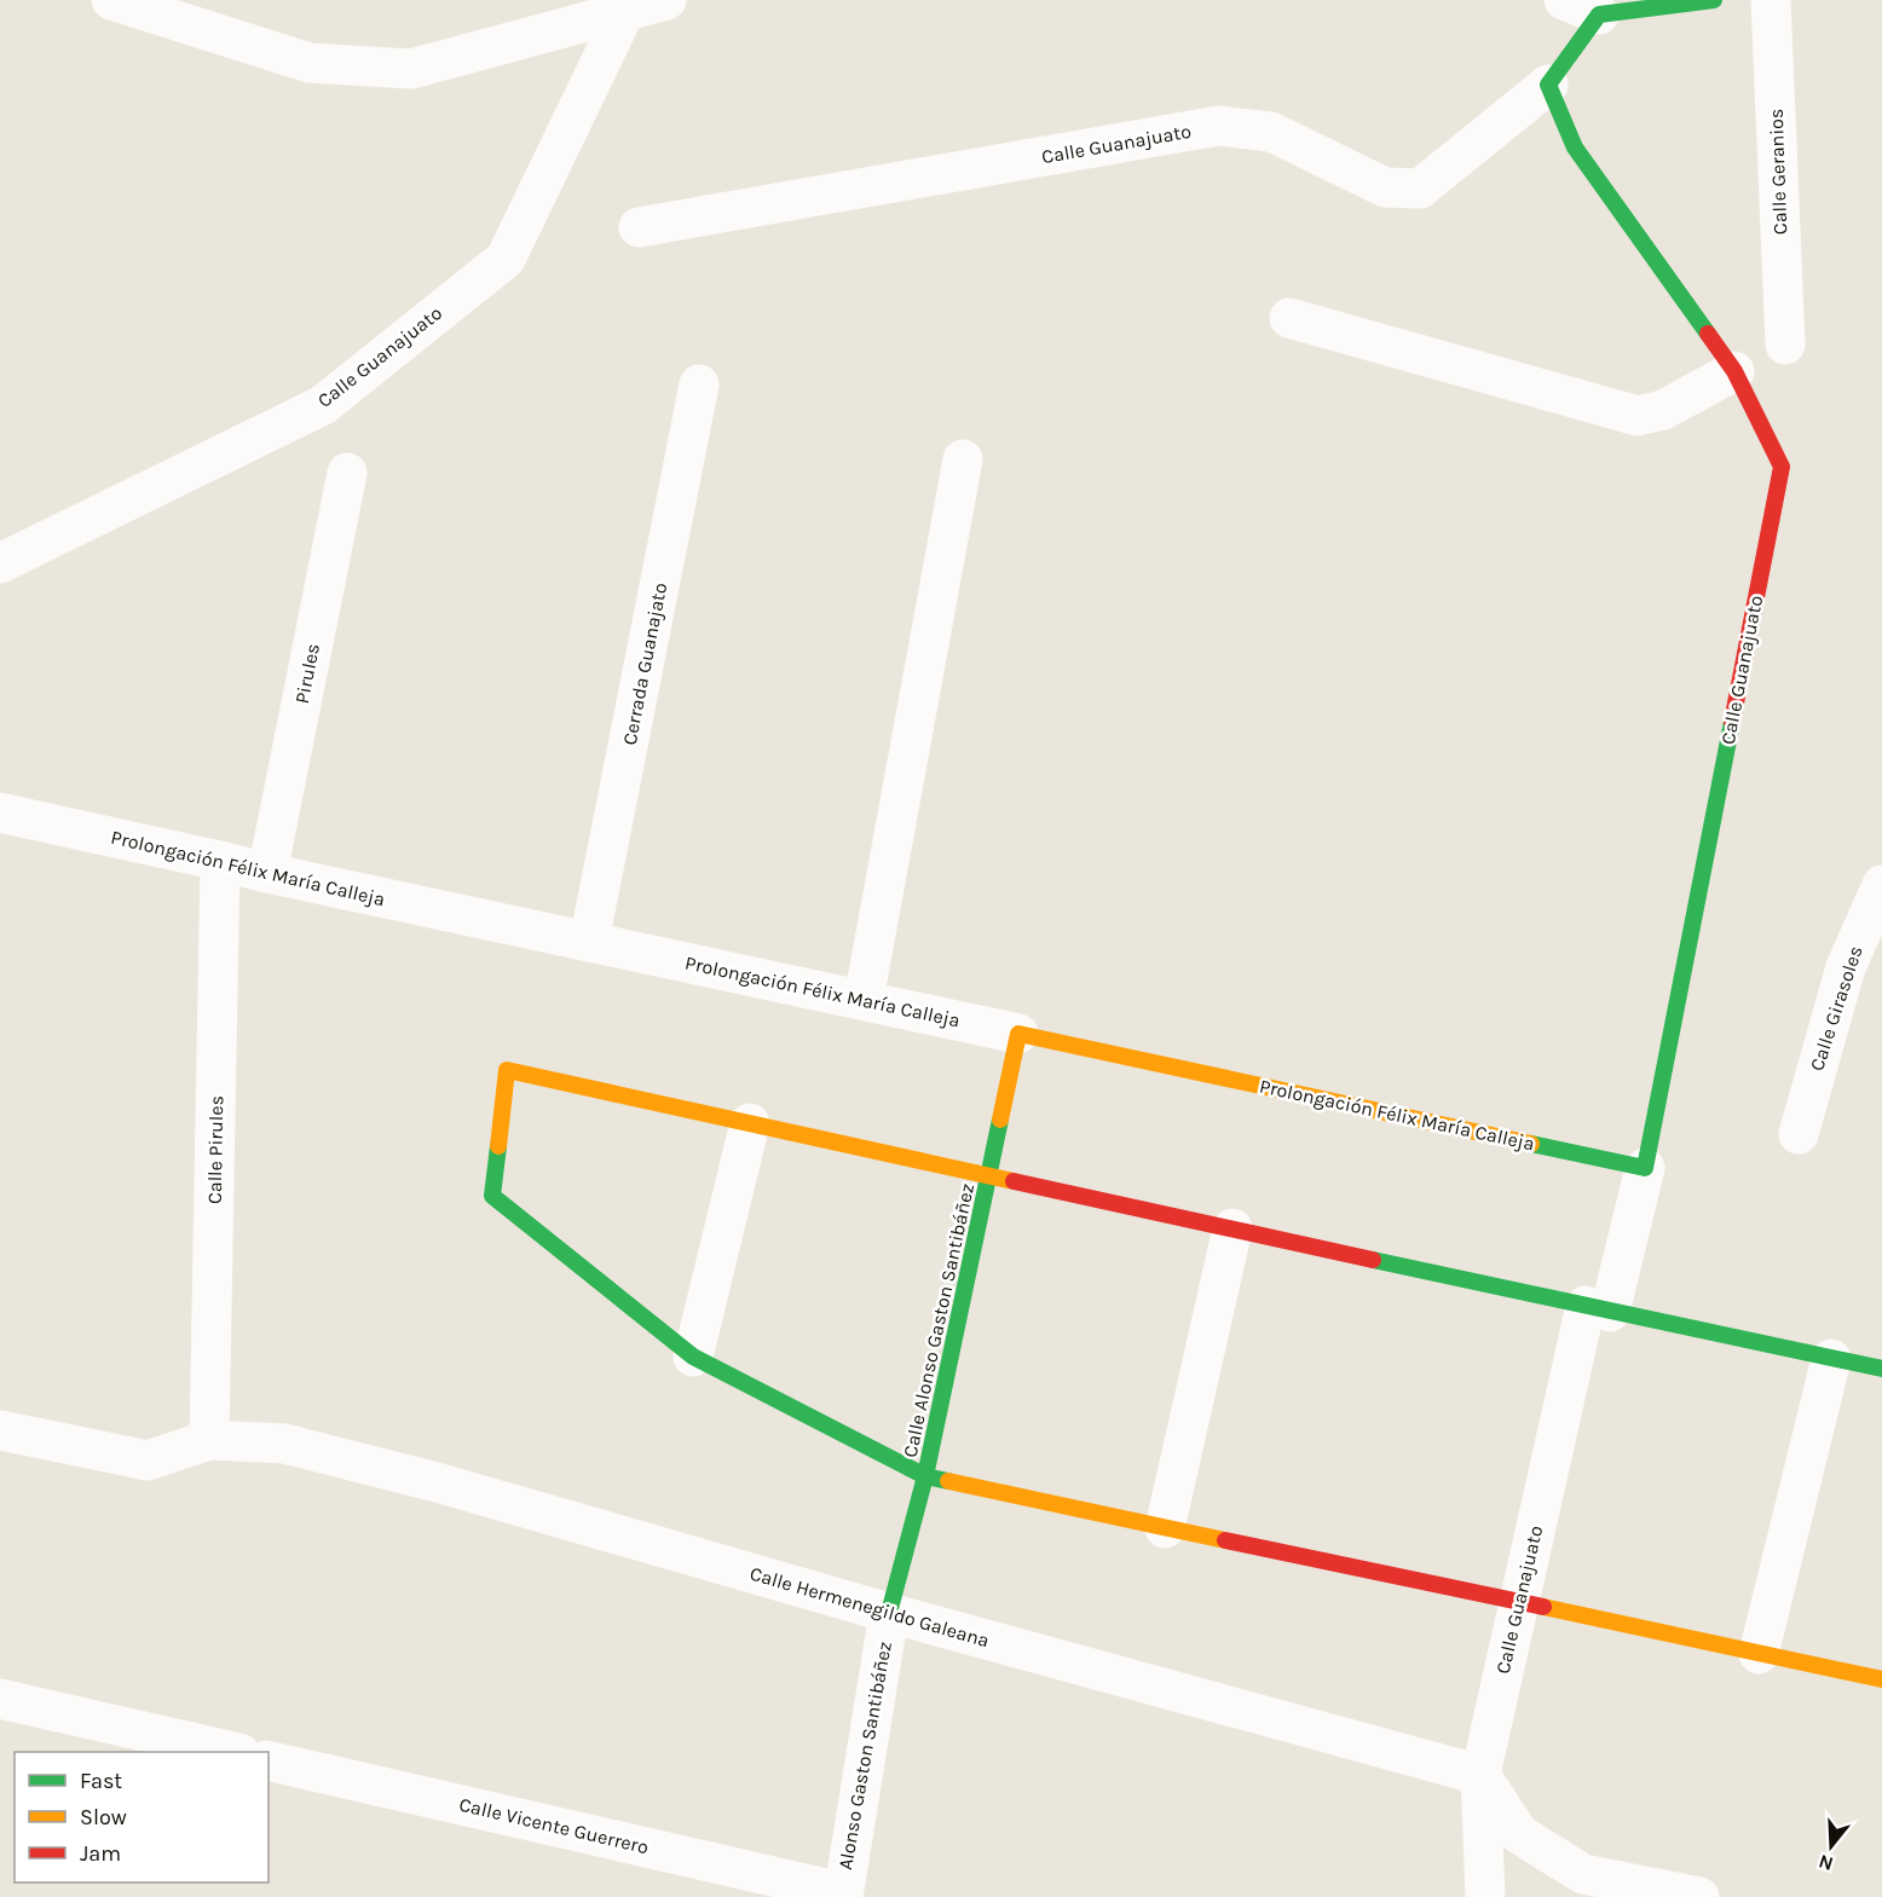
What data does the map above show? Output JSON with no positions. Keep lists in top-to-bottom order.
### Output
{
  "streets": {
    "street": [
      "Calle Guanajuato",
      "Calle Geranios",
      "Cerrada Guanajato",
      "Pirules",
      "Prolongación Félix María Calleja",
      "Calle Girasoles",
      "Calle Pirules",
      "Calle Alonso Gaston Santibáñez",
      "Calle Hermenegildo Galeana",
      "Alonso Gaston Santibáñez",
      "Calle Vicente Guerrero"
    ]
  },
  "crossings": [
    ["Calle Guanajuato", "Prolongación Félix María Calleja"],
    ["Calle Guanajuato", "Calle Hermenegildo Galeana"],
    ["Cerrada Guanajato", "Prolongación Félix María Calleja"],
    ["Pirules", "Prolongación Félix María Calleja"],
    ["Prolongación Félix María Calleja", "Calle Pirules"],
    ["Prolongación Félix María Calleja", "Calle Alonso Gaston Santibáñez"],
    ["Calle Pirules", "Calle Hermenegildo Galeana"],
    ["Calle Alonso Gaston Santibáñez", "Calle Hermenegildo Galeana"],
    ["Calle Alonso Gaston Santibáñez", "Alonso Gaston Santibáñez"],
    ["Calle Hermenegildo Galeana", "Alonso Gaston Santibáñez"],
    ["Alonso Gaston Santibáñez", "Calle Vicente Guerrero"]
  ],
  "legend": ["Fast", "Slow", "Jam"],
  "north": "bottom"
}
